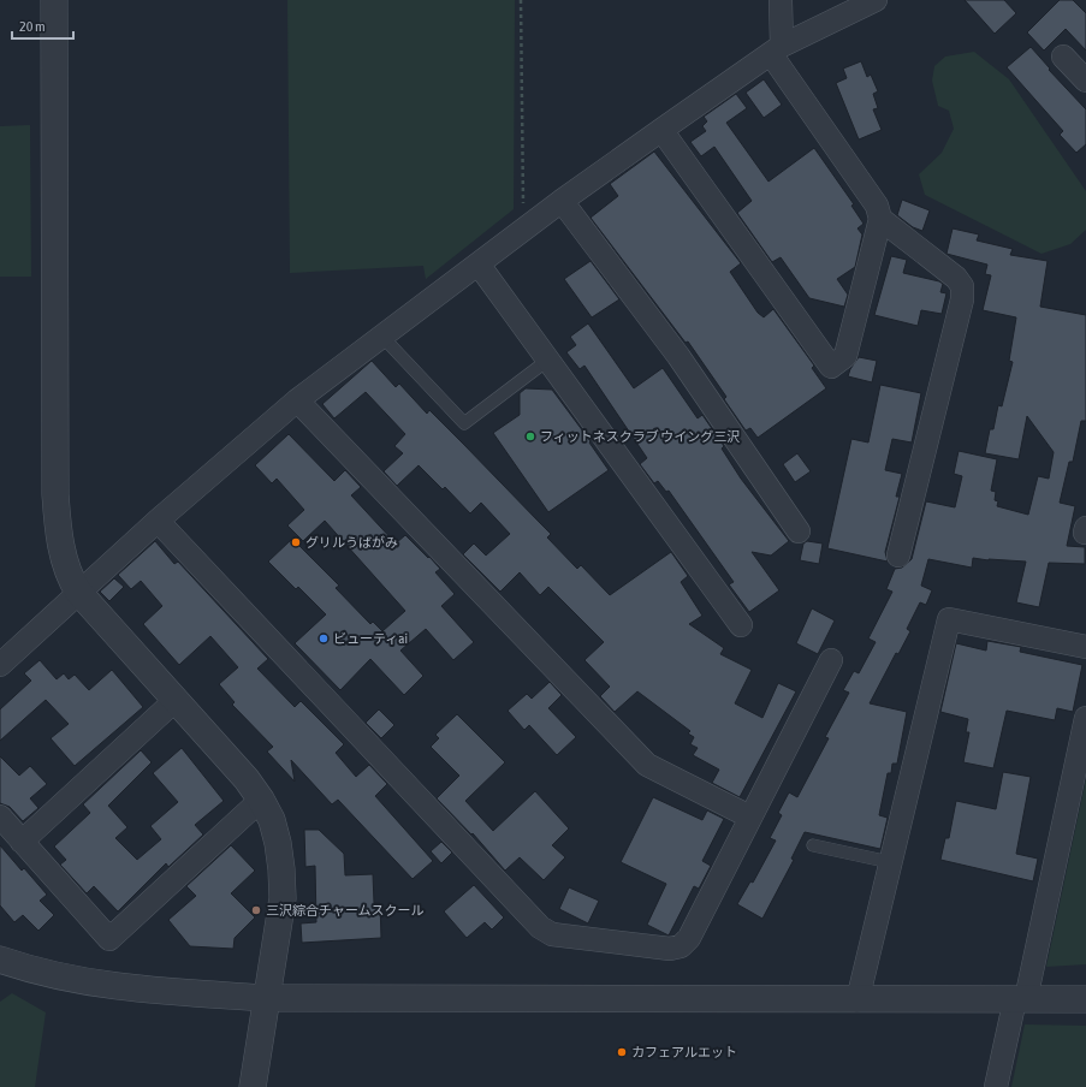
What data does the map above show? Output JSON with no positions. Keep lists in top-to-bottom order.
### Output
{
  "places": [
    "フィットネスクラブ ウイング三沢",
    "グリルうばがみ",
    "ビューティai",
    "三沢綜合チャームスクール",
    "カフェアルエット"
  ],
  "scale_bar": "20 m"
}
